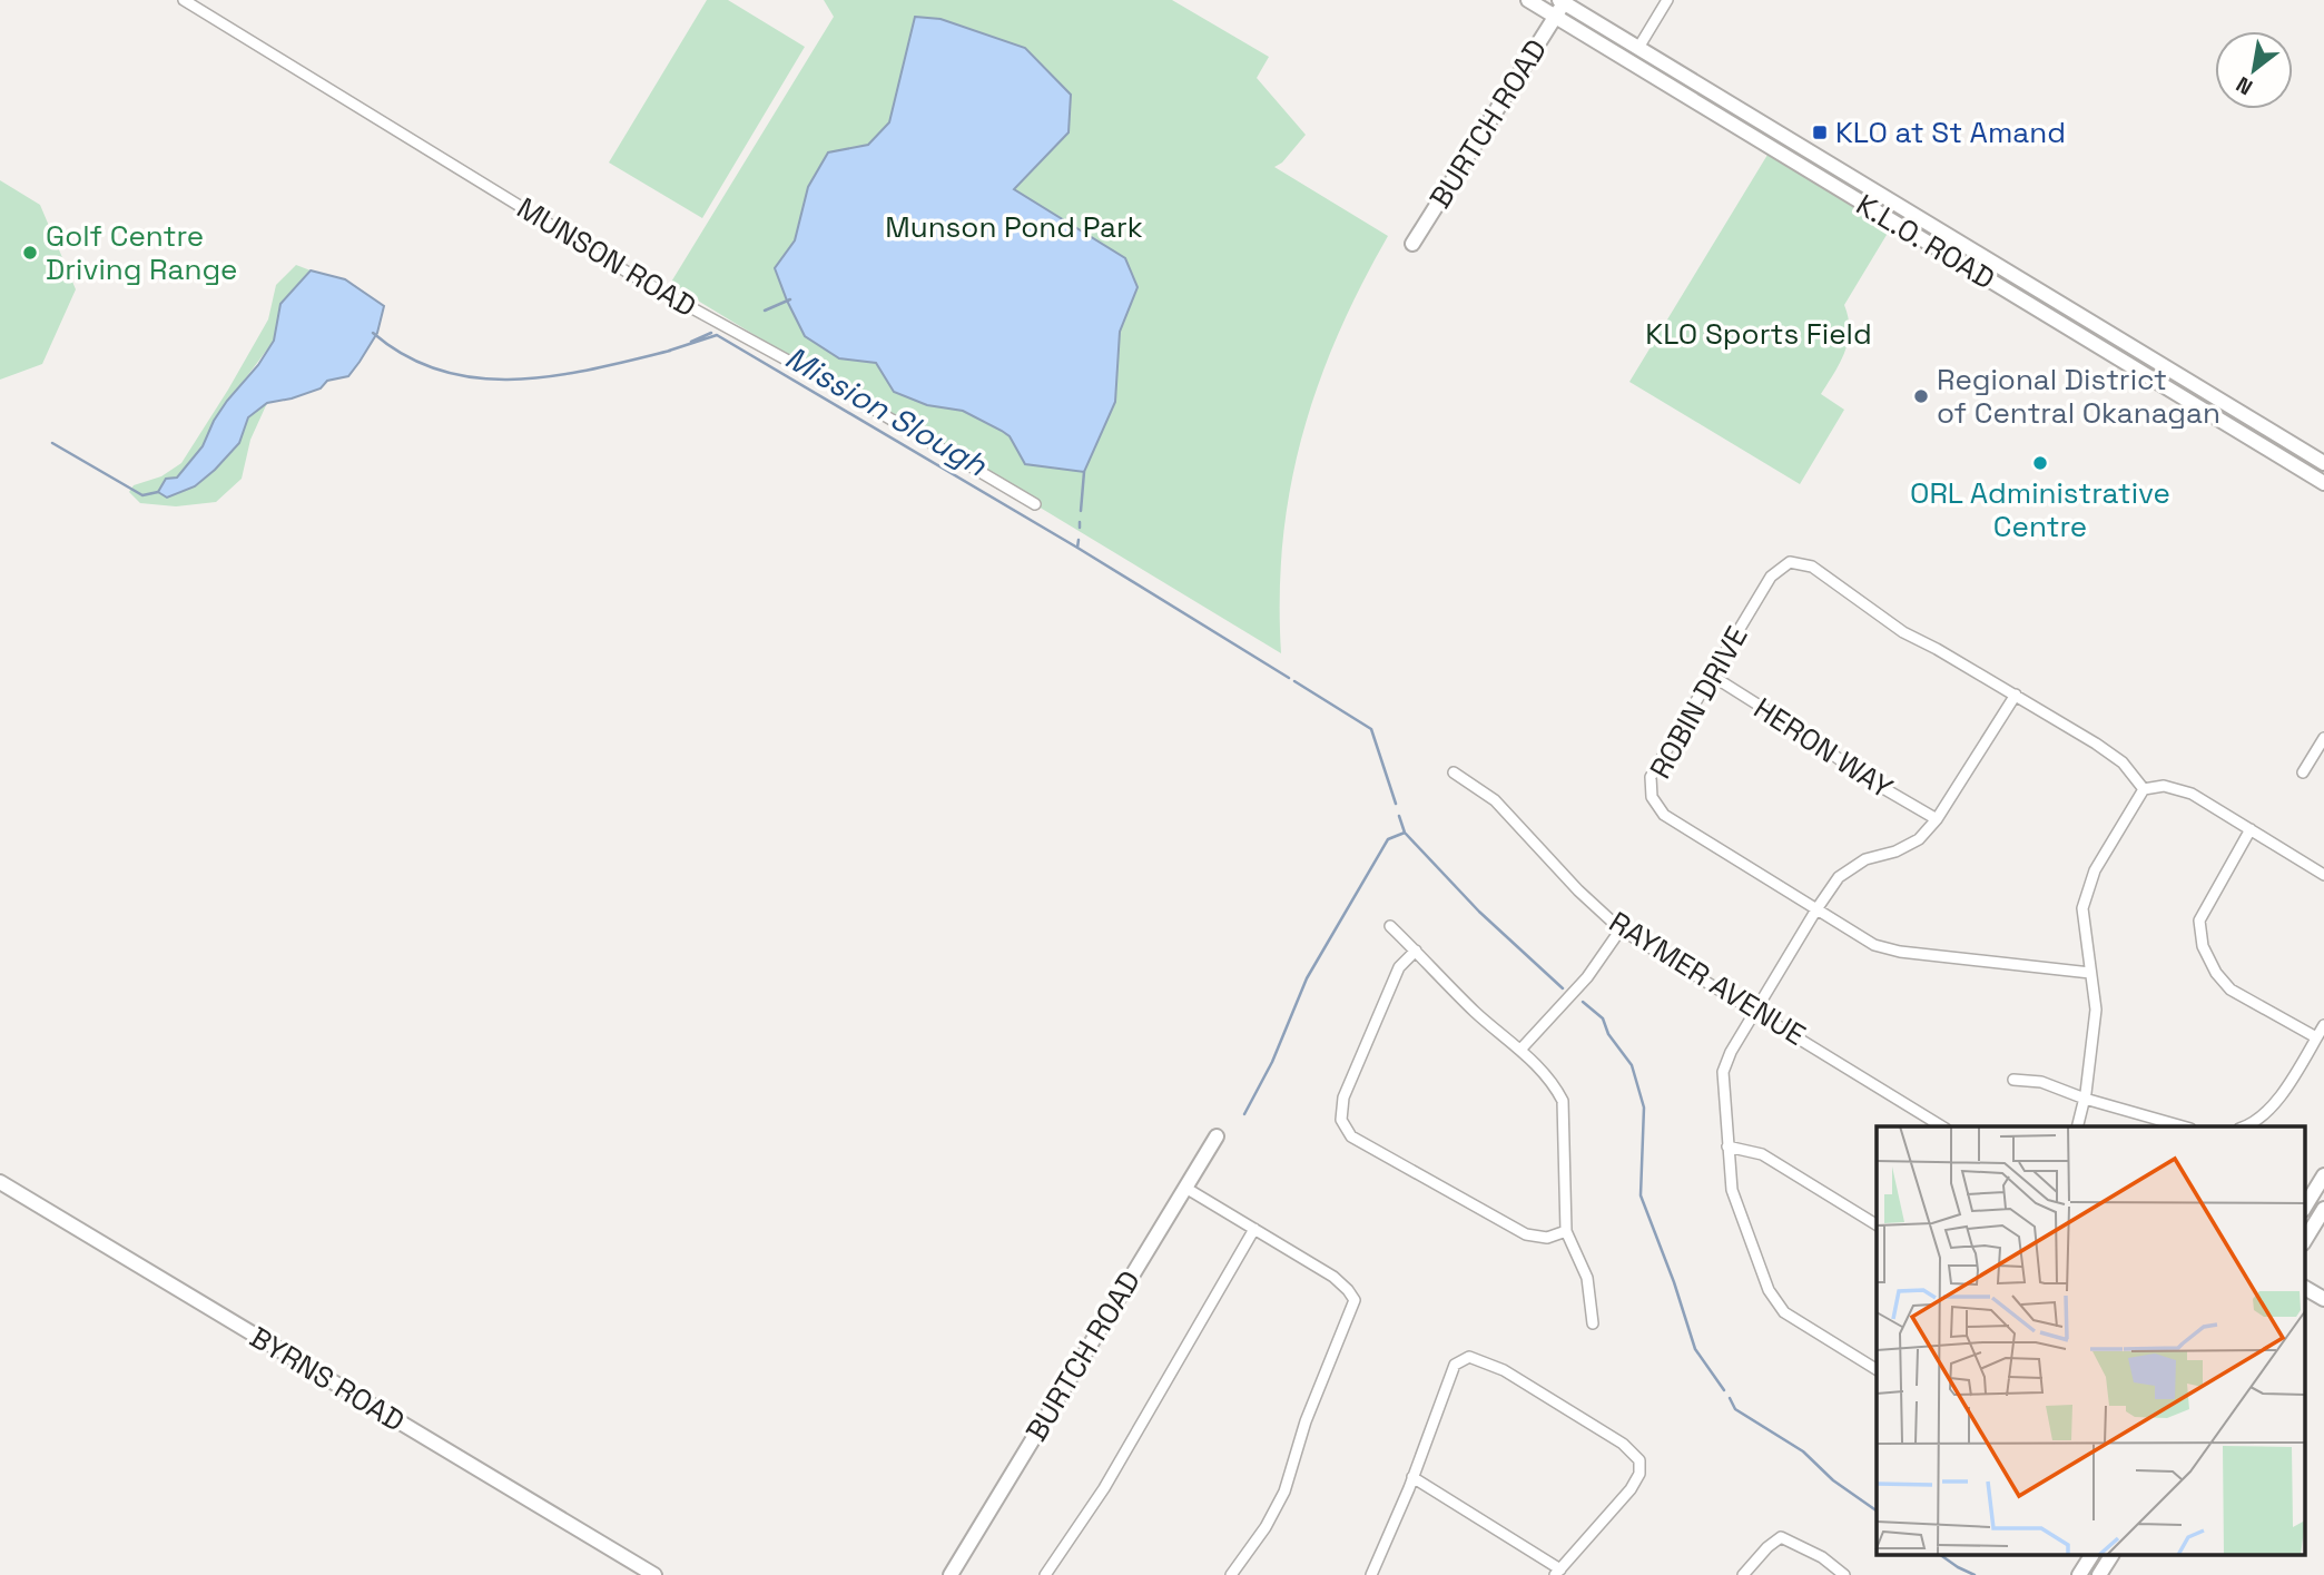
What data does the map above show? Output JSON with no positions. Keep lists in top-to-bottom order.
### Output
{
  "streets": {
    "main road": ["BURTCH ROAD", "K.L.O. ROAD", "BYRNS ROAD"],
    "street": [
      "MUNSON ROAD",
      "ROBIN DRIVE",
      "HERON WAY",
      "RAYMER AVENUE"
    ]
  },
  "crossings": [
    ["BURTCH ROAD", "K.L.O. ROAD"],
    ["ROBIN DRIVE", "HERON WAY"]
  ],
  "water": ["Mission Slough"],
  "parks": ["Munson Pond Park", "KLO Sports Field"],
  "places": {
    "transit": ["KLO at St Amand"],
    "other": ["Golf Centre Driving Range", "Regional District of Central Okanagan", "ORL Administrative Centre"]
  },
  "north": "bottom left"
}
